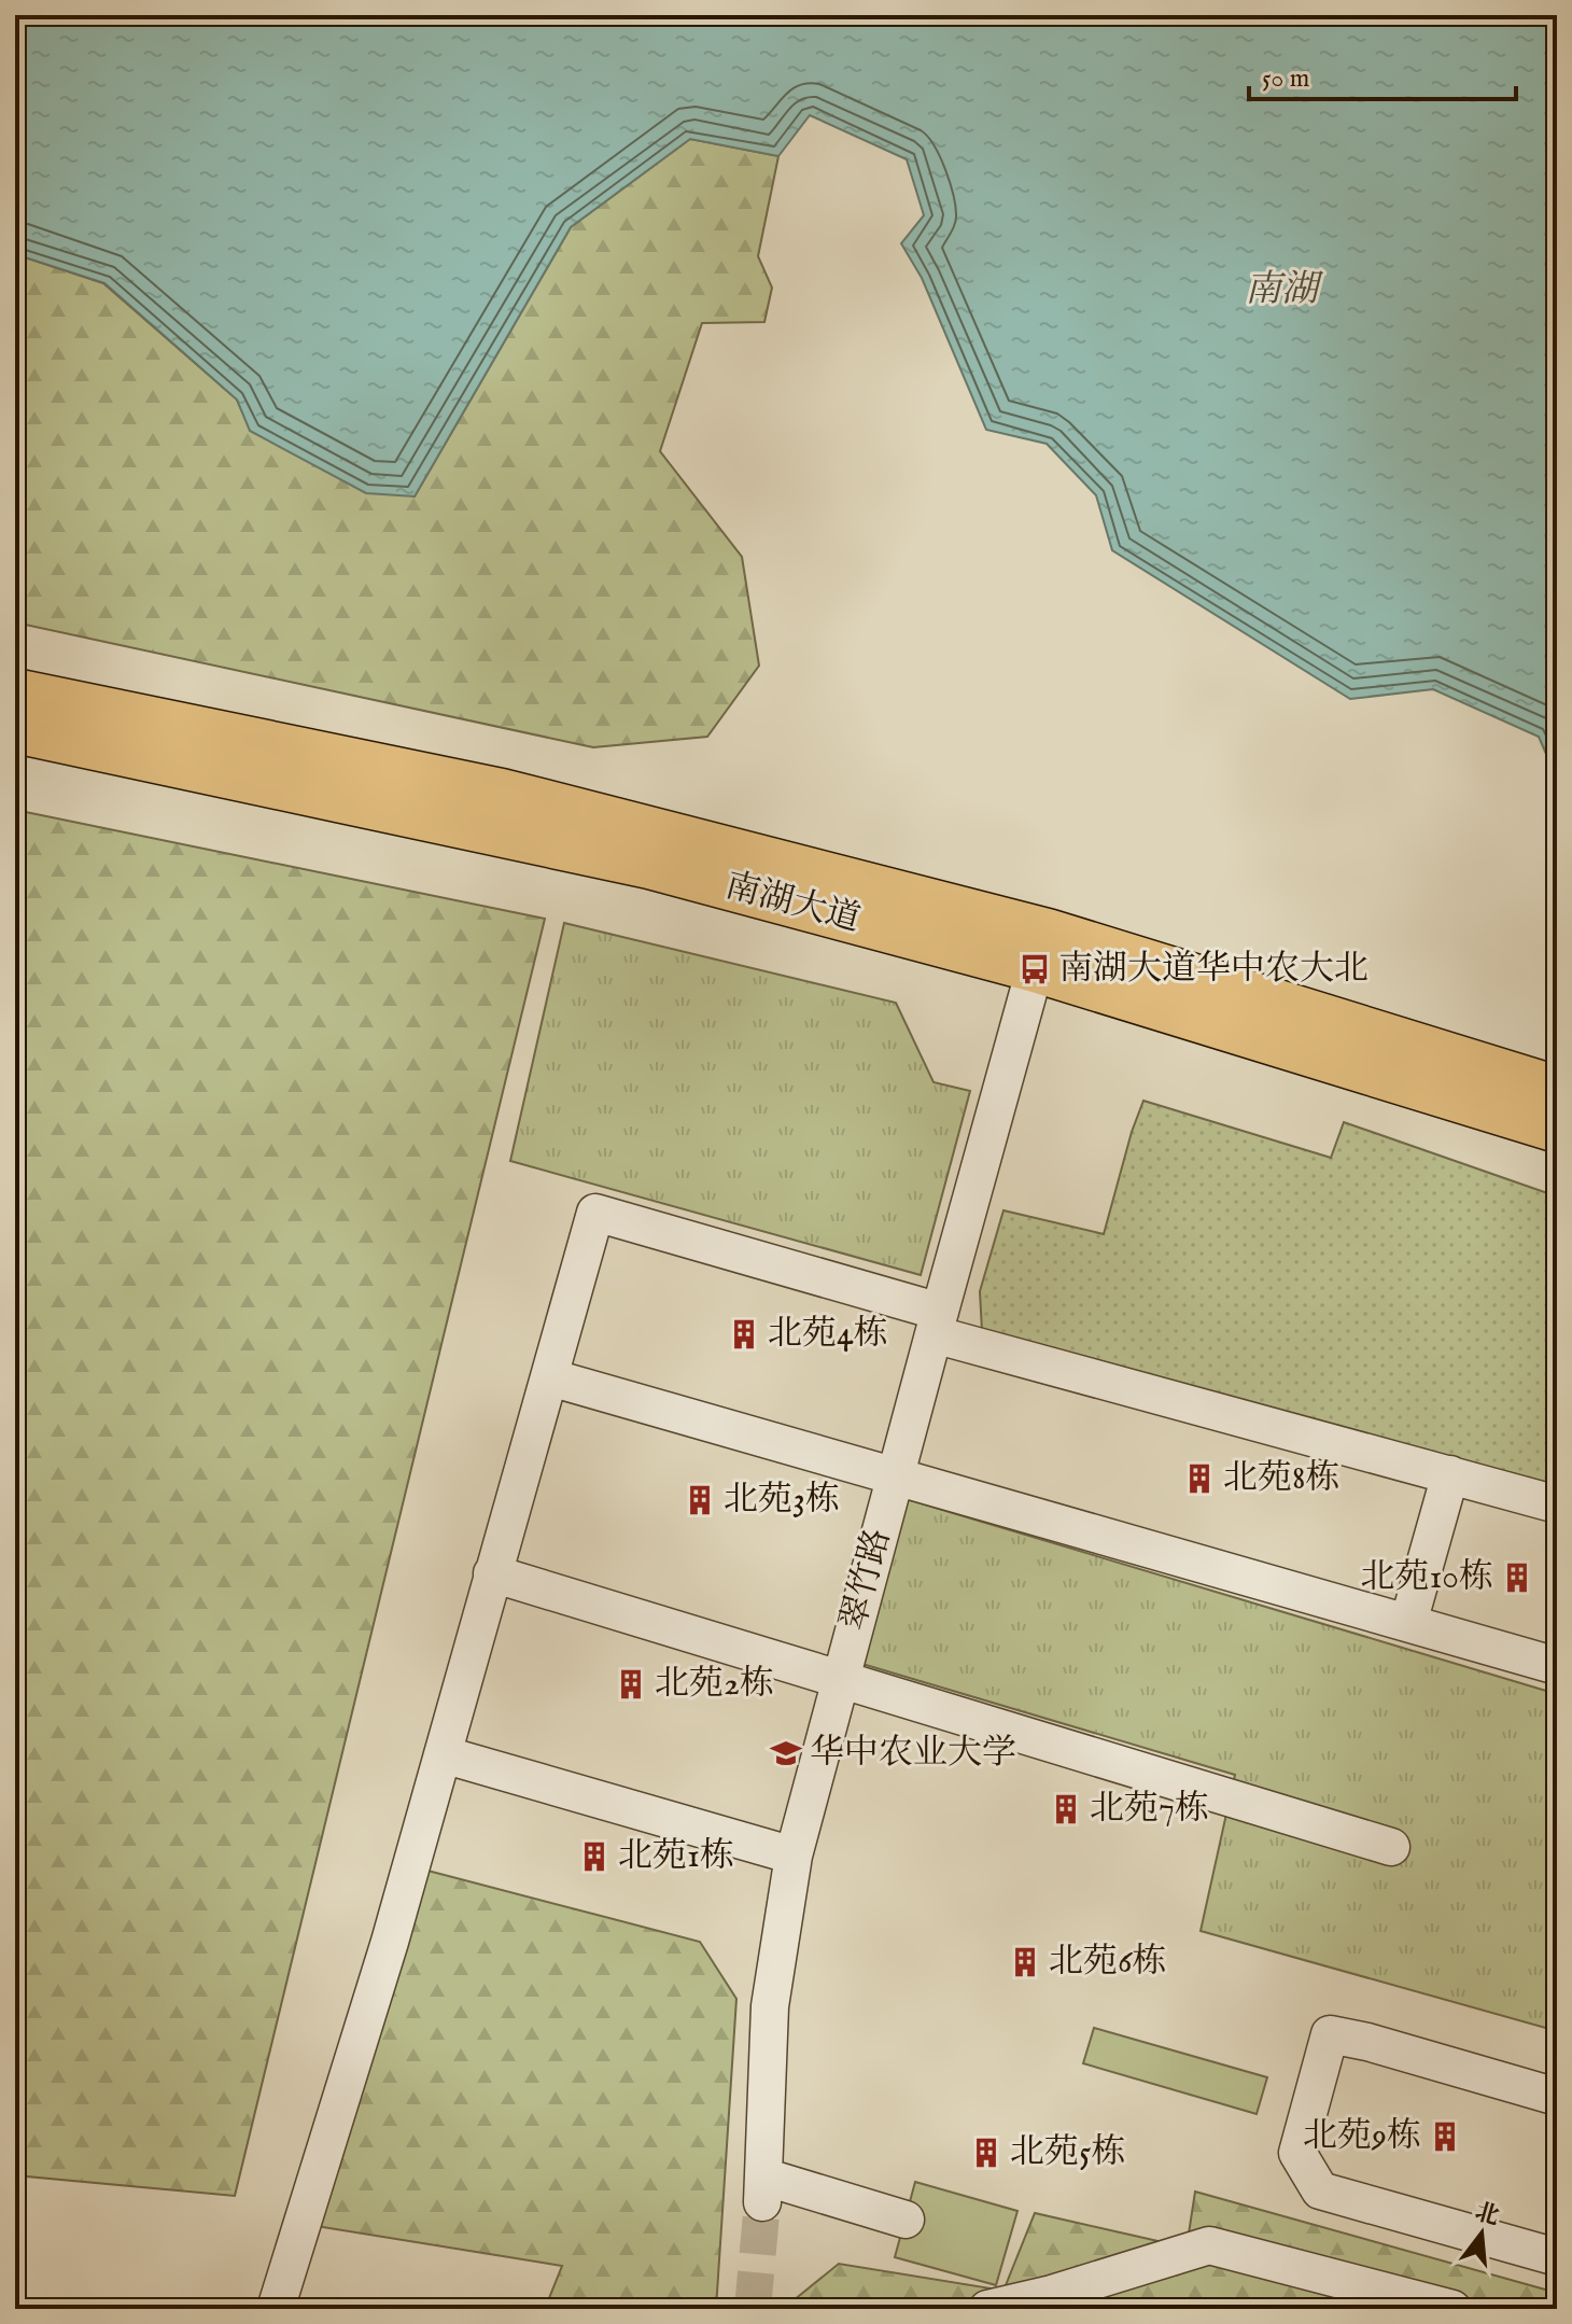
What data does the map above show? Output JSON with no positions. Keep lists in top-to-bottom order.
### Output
{
  "streets": {
    "main road": ["南湖大道"],
    "street": ["翠竹路"]
  },
  "crossings": [
    ["南湖大道", "翠竹路"]
  ],
  "water": ["南湖"],
  "places": {
    "bus stop": ["南湖大道华中农大北"],
    "building": [
      "北苑4栋",
      "北苑8栋",
      "北苑3栋",
      "北苑10栋",
      "北苑2栋",
      "北苑7栋",
      "北苑1栋",
      "北苑6栋",
      "北苑9栋",
      "北苑5栋"
    ],
    "school or university": ["华中农业大学"]
  },
  "scale_bar": "50 m",
  "north": "top"
}
